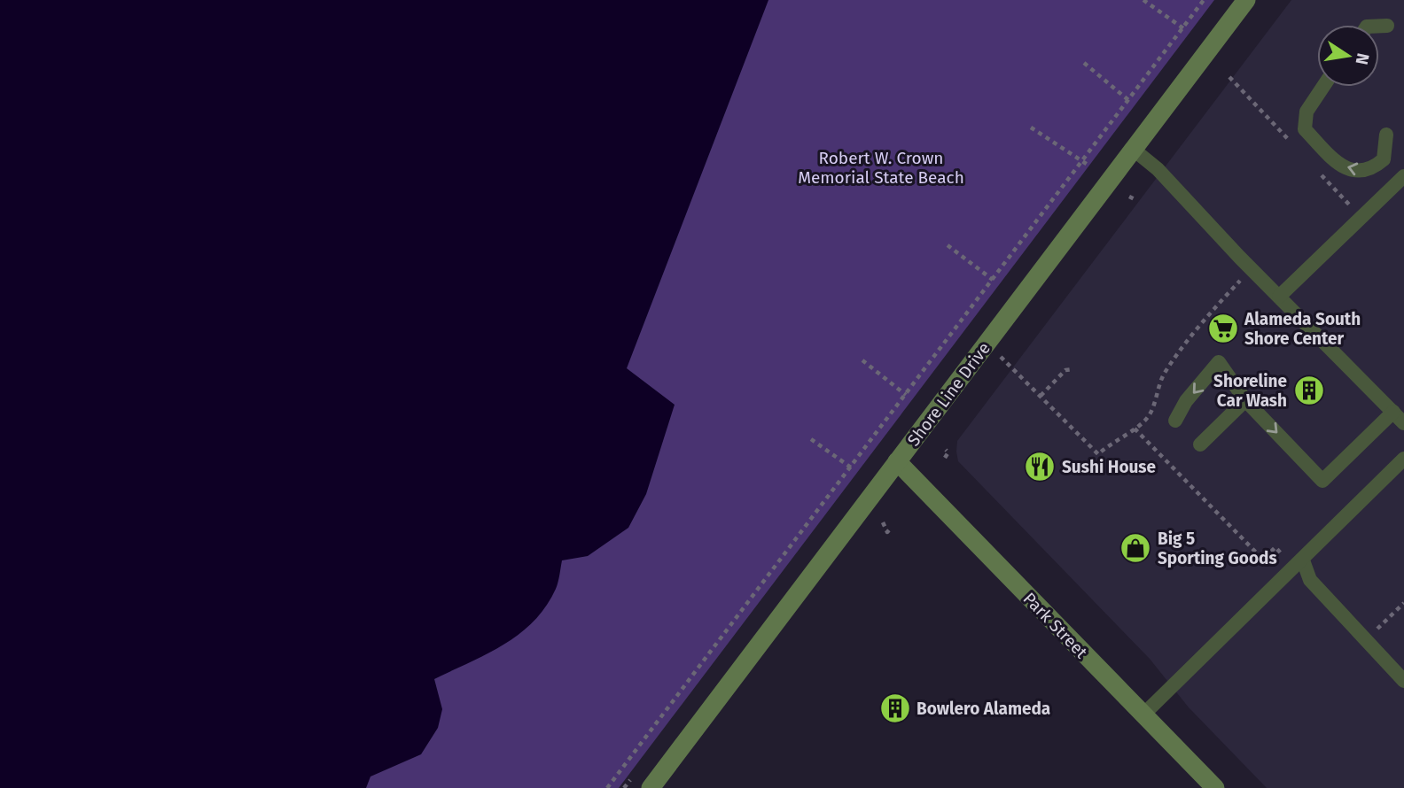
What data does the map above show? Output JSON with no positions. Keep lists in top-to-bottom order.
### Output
{
  "streets": {
    "street": ["Shore Line Drive", "Park Street"]
  },
  "crossings": [
    ["Shore Line Drive", "Park Street"]
  ],
  "parks": ["Robert W. Crown Memorial State Beach"],
  "places": {
    "supermarket": ["Alameda South Shore Center"],
    "building": ["Shoreline Car Wash", "Bowlero Alameda"],
    "restaurant": ["Sushi House"],
    "shop": ["Big 5 Sporting Goods"]
  },
  "north": "right"
}
